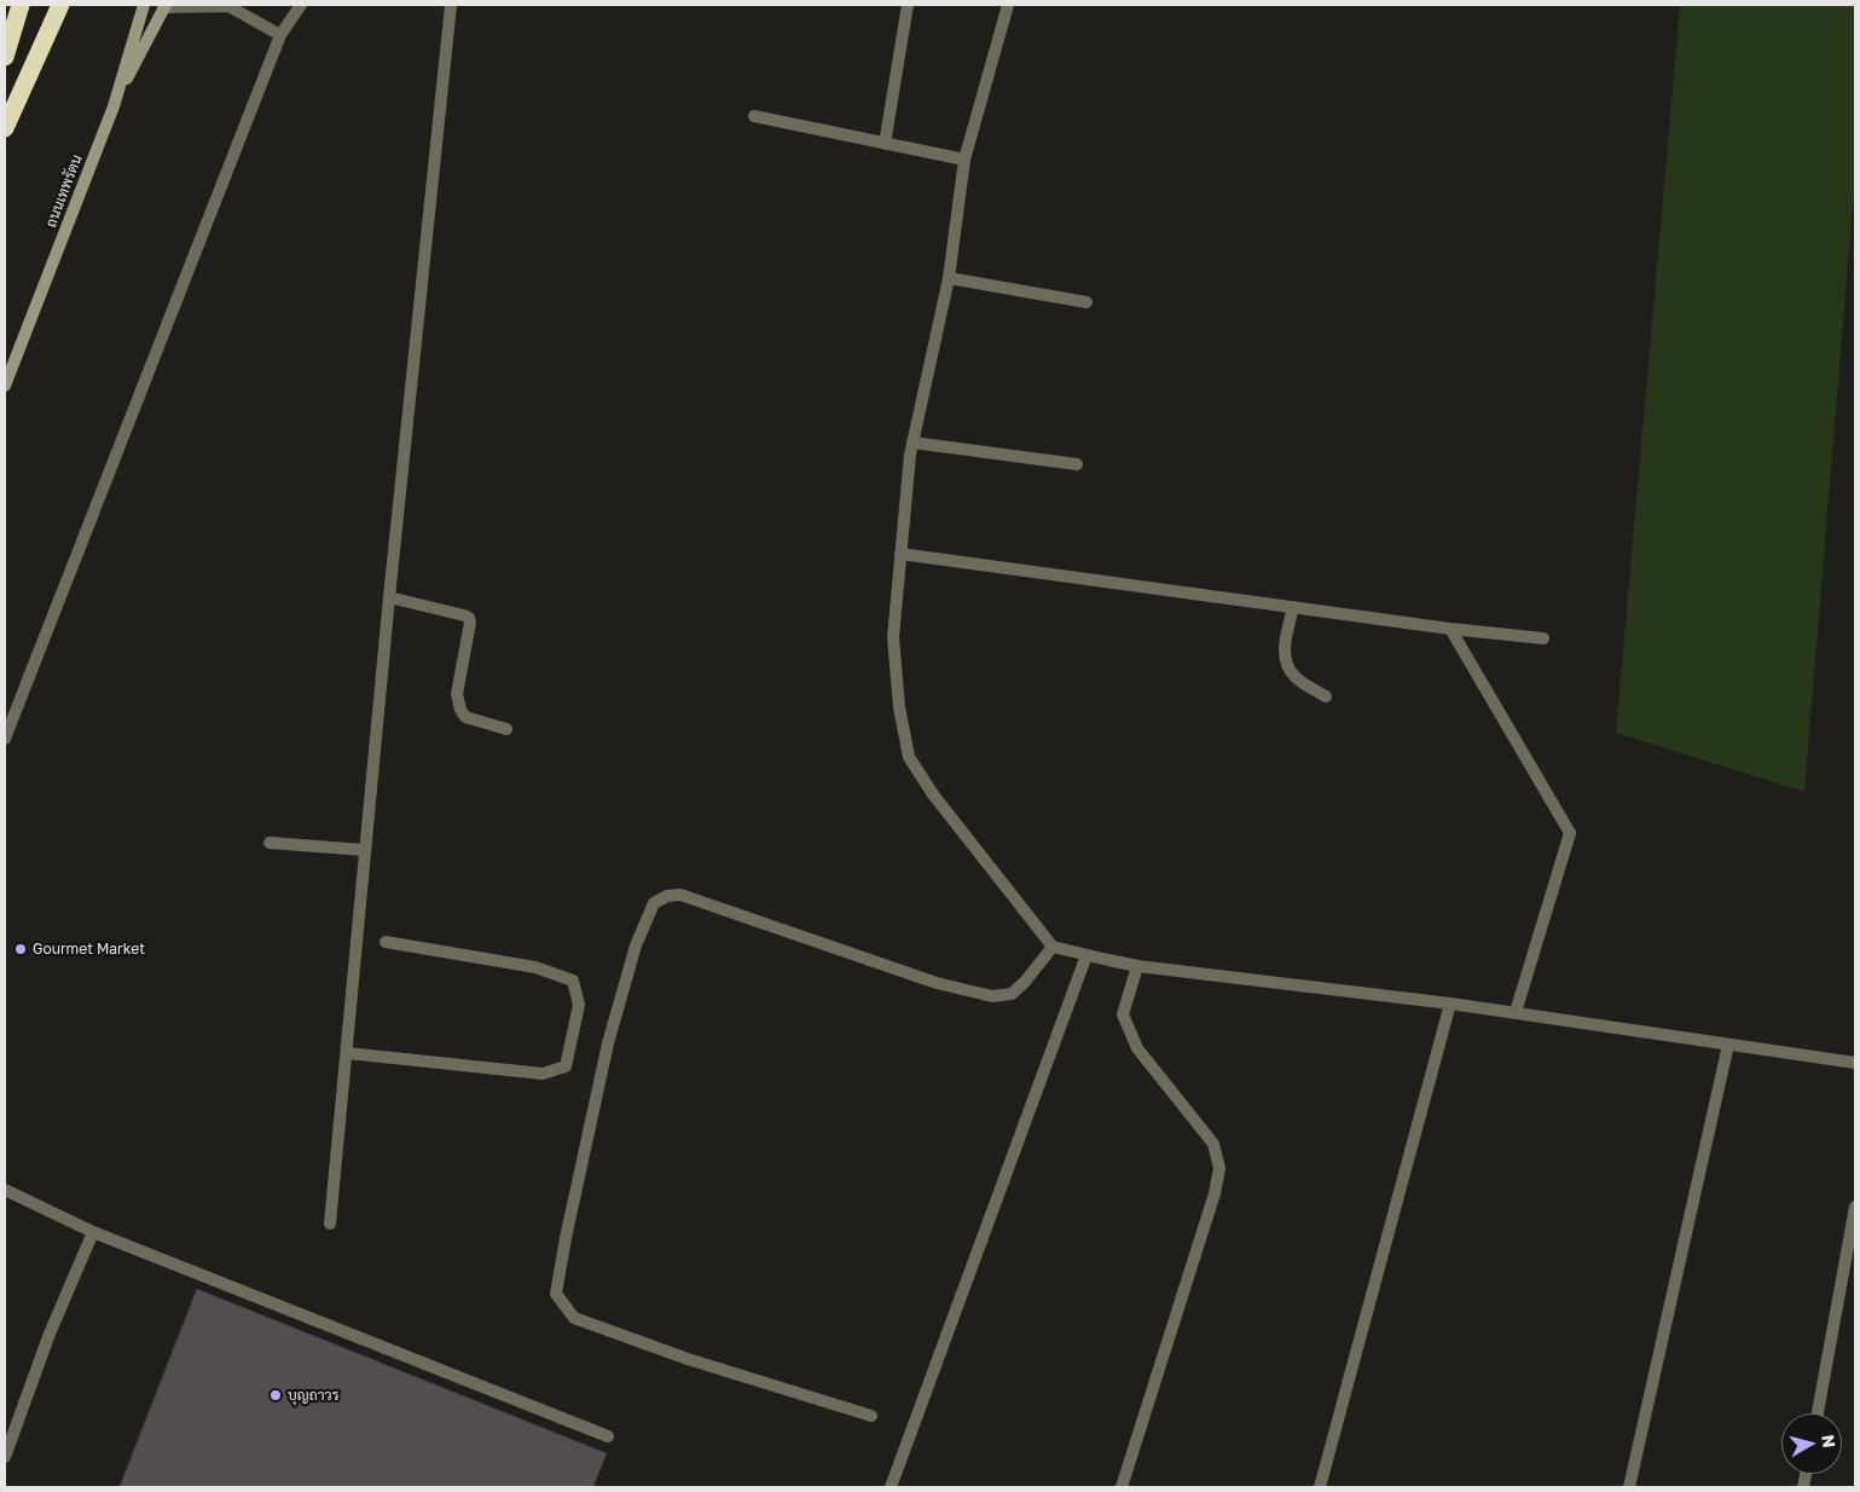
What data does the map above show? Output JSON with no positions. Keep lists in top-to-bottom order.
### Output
{
  "streets": {
    "main road": ["ถนนเทพรัตน"]
  },
  "places": ["Gourmet Market", "บุญถาวร"],
  "north": "right"
}
